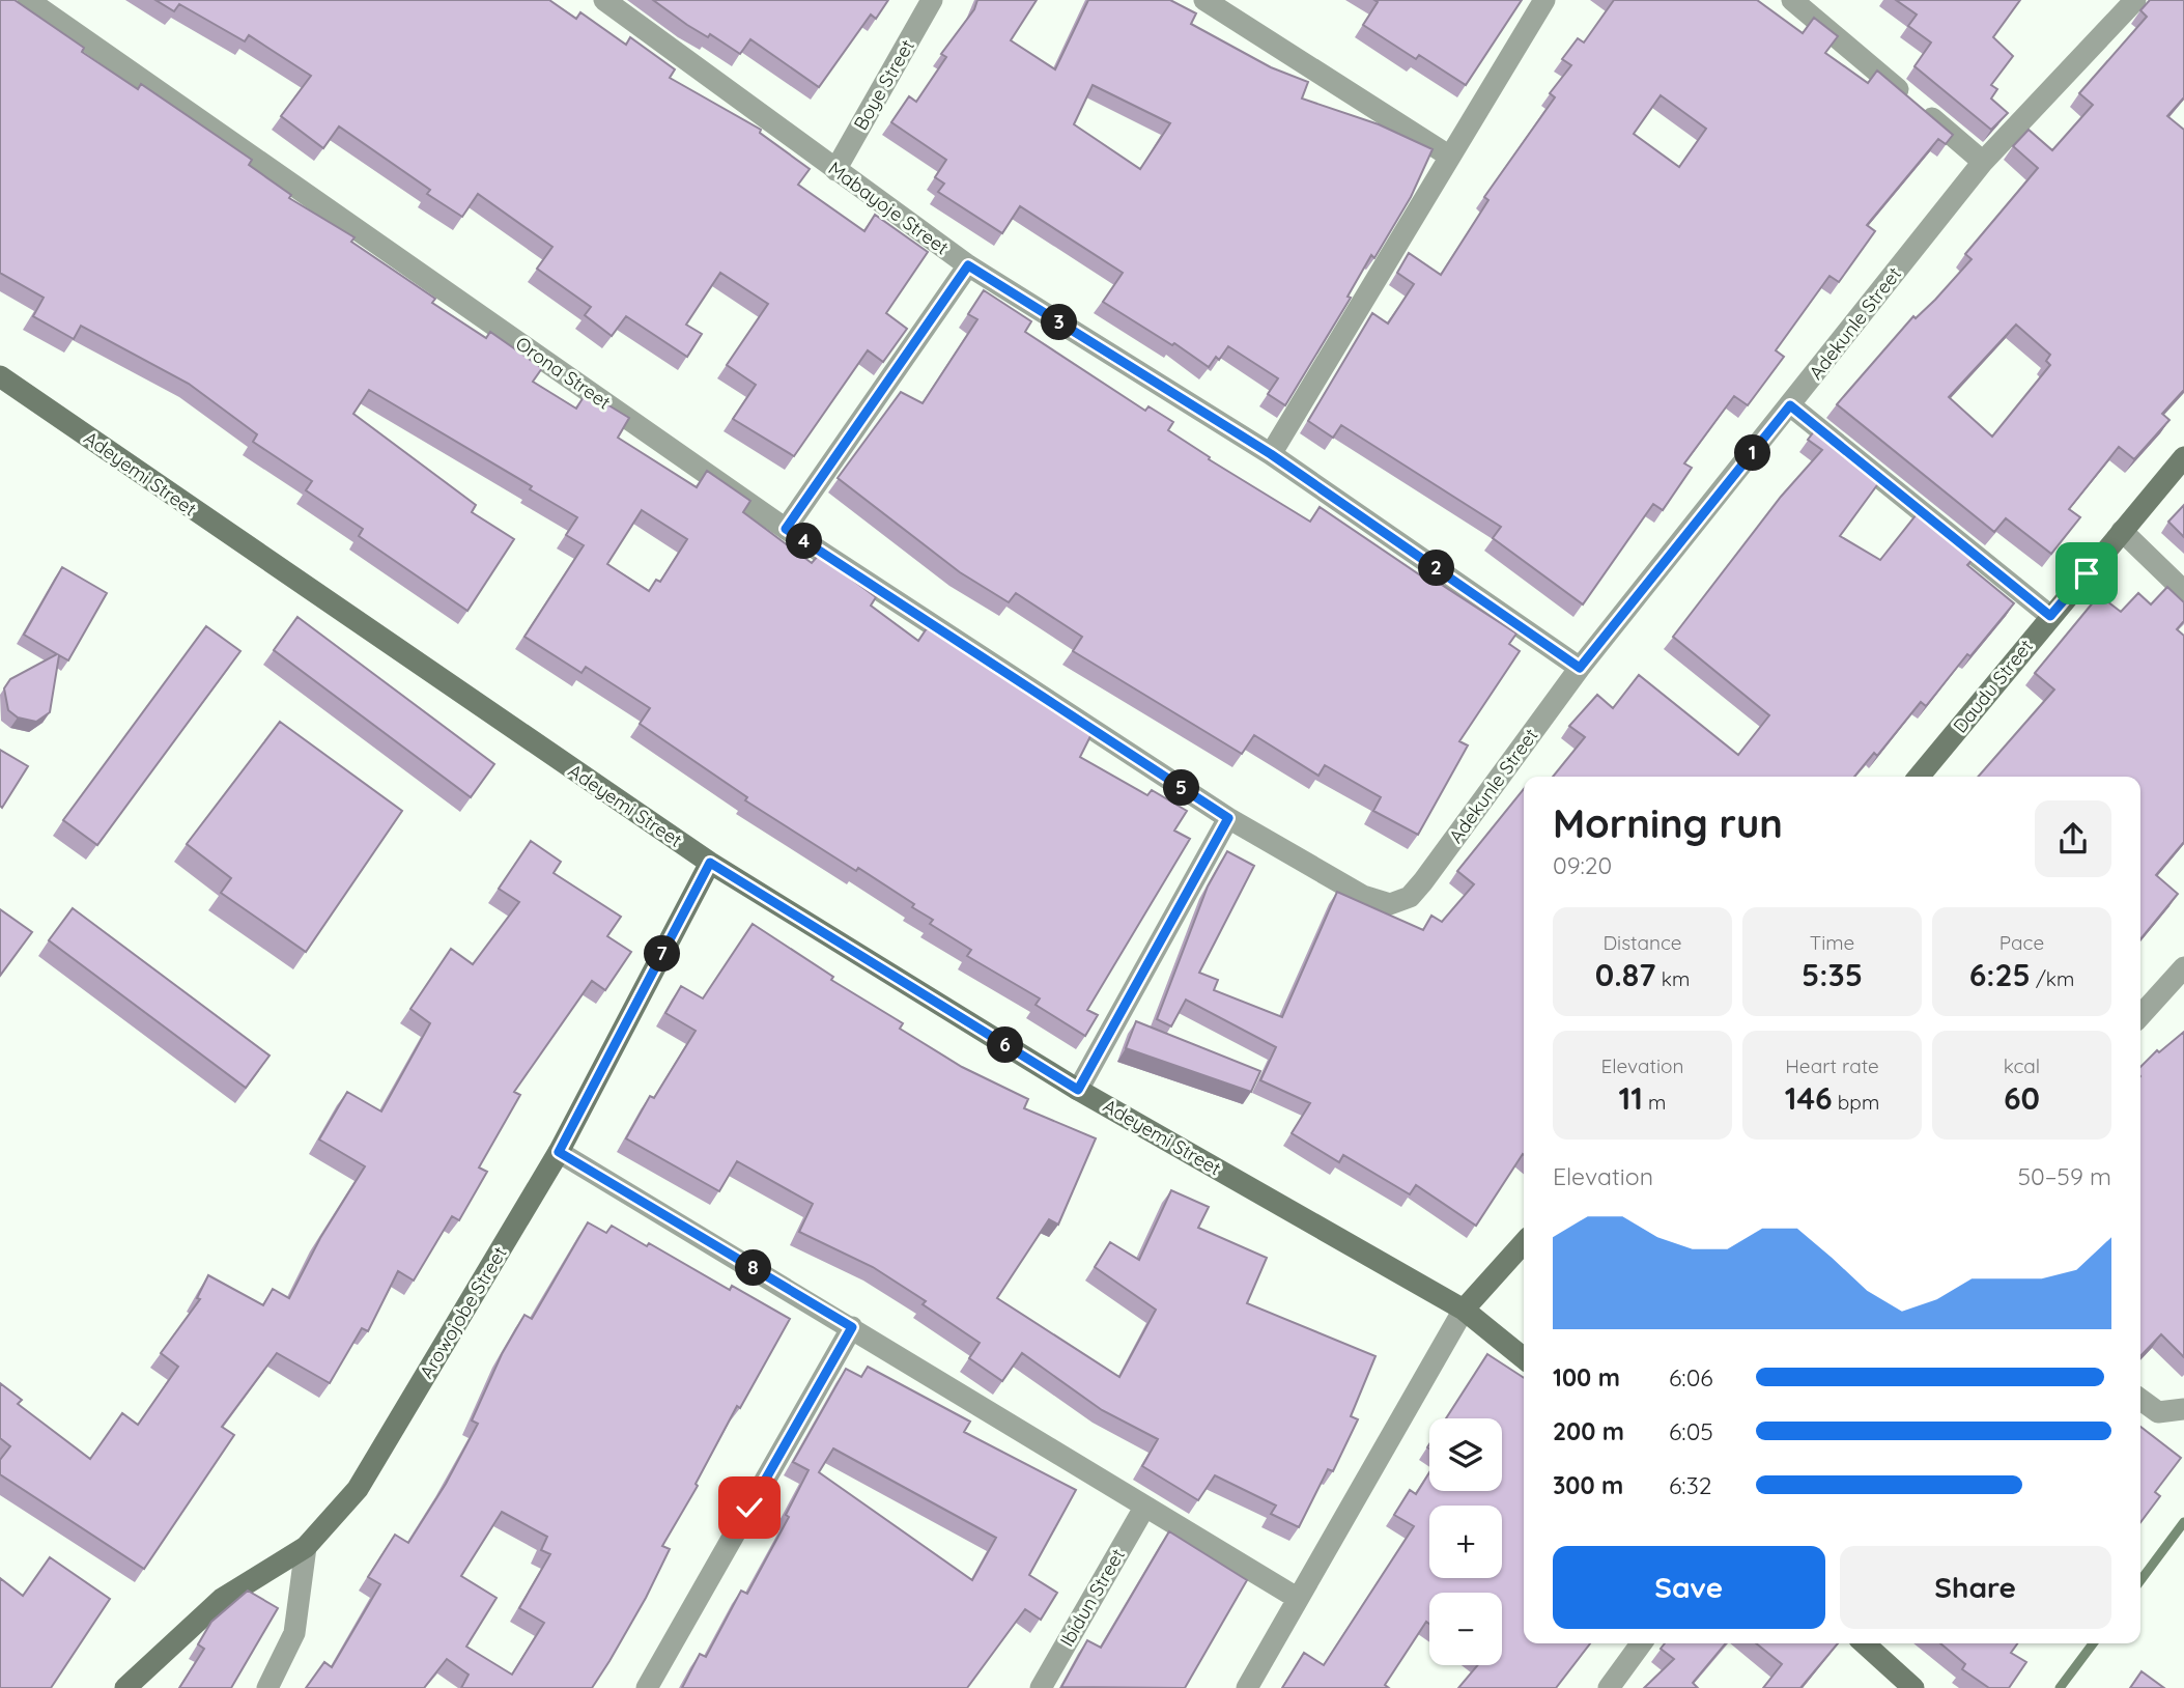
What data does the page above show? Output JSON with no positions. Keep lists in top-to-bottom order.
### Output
{
  "streets": {
    "street": [
      "Boye Street",
      "Mabayoje Street",
      "Adekunle Street",
      "Orona Street",
      "Adeyemi Street",
      "Daudu Street",
      "Arowojobe Street",
      "Ibidun Street"
    ]
  },
  "crossings": [
    ["Boye Street", "Mabayoje Street"],
    ["Mabayoje Street", "Adekunle Street"],
    ["Adekunle Street", "Orona Street"],
    ["Adeyemi Street", "Arowojobe Street"]
  ],
  "page": {
    "pins": [
      "3",
      "1",
      "4",
      "2",
      "5",
      "7",
      "6",
      "8"
    ],
    "heading": ["Morning run", "09:20"],
    "stats": [
      ["Distance", "0.87 km"],
      ["Time", "5:35"],
      ["Pace", "6:25 /km"],
      ["Elevation", "11 m"],
      ["Heart rate", "146 bpm"],
      ["kcal", "60"]
    ],
    "chart": ["Elevation", "50–59 m"],
    "list": [
      {
        "name": "100 m",
        "note": "6:06"
      },
      {
        "name": "200 m",
        "note": "6:05"
      },
      {
        "name": "300 m",
        "note": "6:32"
      }
    ],
    "map_buttons": ["+", "−"],
    "buttons": ["Save", "Share"]
  }
}
